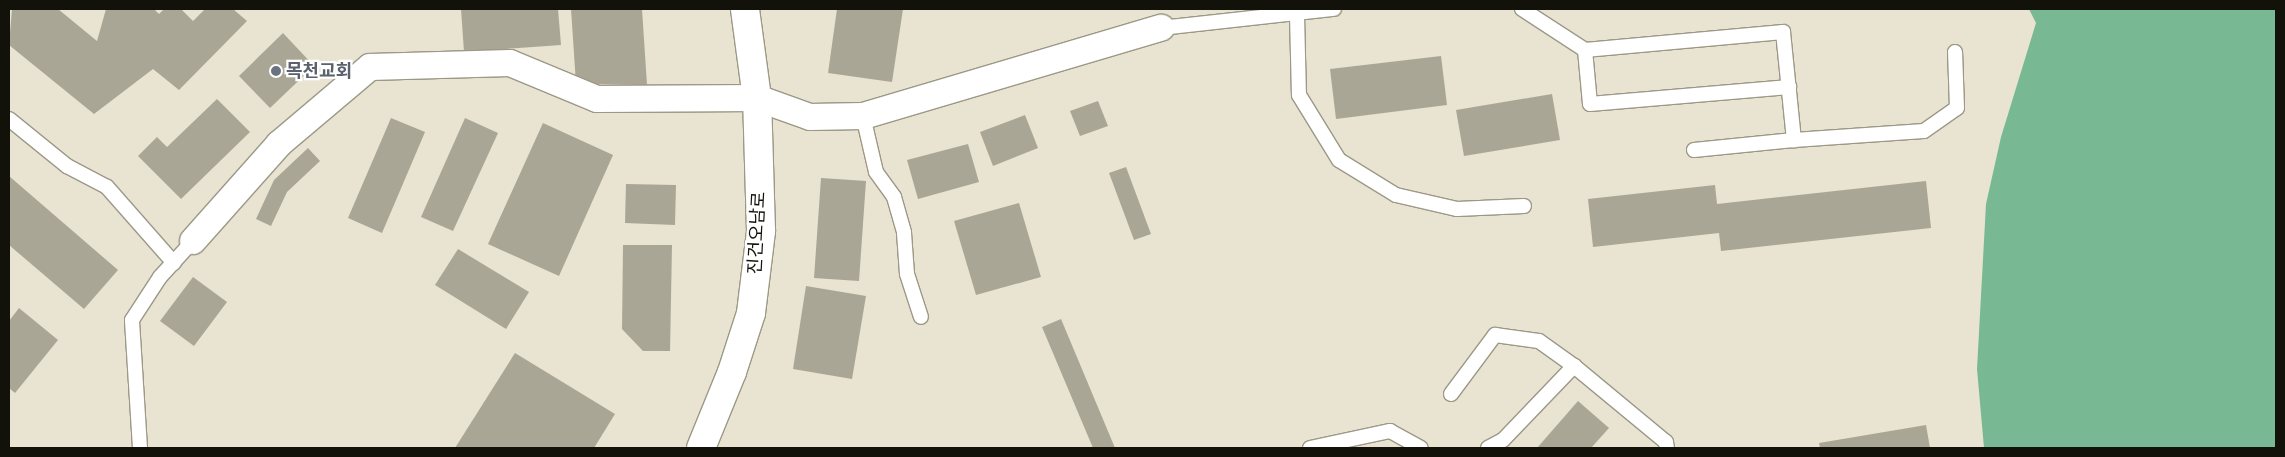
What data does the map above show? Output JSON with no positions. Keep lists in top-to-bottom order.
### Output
{
  "streets": {
    "main road": ["진건오남로"]
  },
  "places": ["목천교회"]
}
